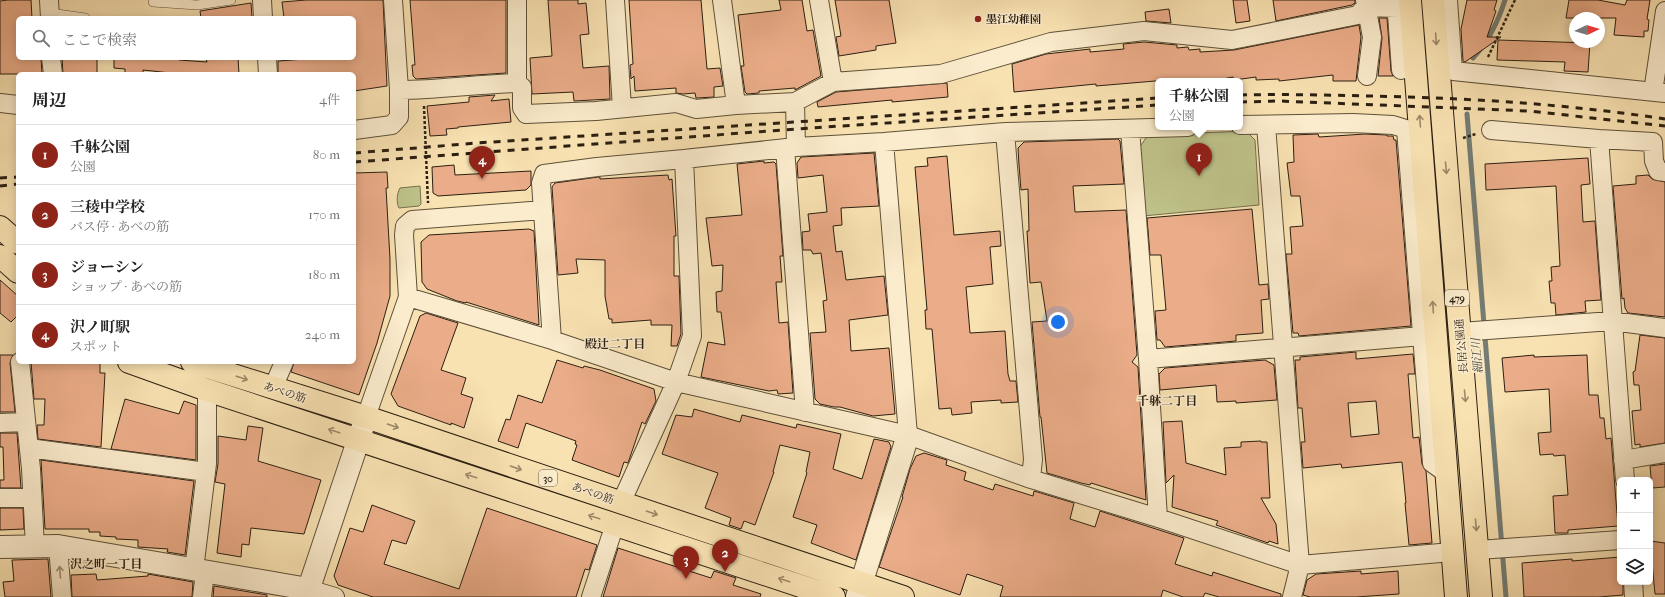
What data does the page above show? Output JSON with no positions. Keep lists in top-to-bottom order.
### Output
{
  "streets": {
    "main road": [
      "479",
      "長居公園通",
      "あべの筋",
      "30"
    ]
  },
  "districts": ["殿辻二丁目", "千躰二丁目", "沢之町一丁目"],
  "water": ["細江川"],
  "places": ["墨江幼稚園"],
  "north": "right",
  "page": {
    "search": "ここで検索",
    "heading": ["周辺", "4件"],
    "popup": ["千躰公園", "公園"],
    "list": [
      {
        "mark": "1",
        "name": "千躰公園",
        "note": "公園",
        "value": "80 m"
      },
      {
        "mark": "2",
        "name": "三稜中学校",
        "note": "バス停 · あべの筋",
        "value": "170 m"
      },
      {
        "mark": "3",
        "name": "ジョーシン",
        "note": "ショップ · あべの筋",
        "value": "180 m"
      },
      {
        "mark": "4",
        "name": "沢ノ町駅",
        "note": "スポット",
        "value": "240 m"
      }
    ],
    "pins": [
      "1",
      "4",
      "2",
      "3"
    ],
    "map_buttons": ["+", "−"]
  }
}
